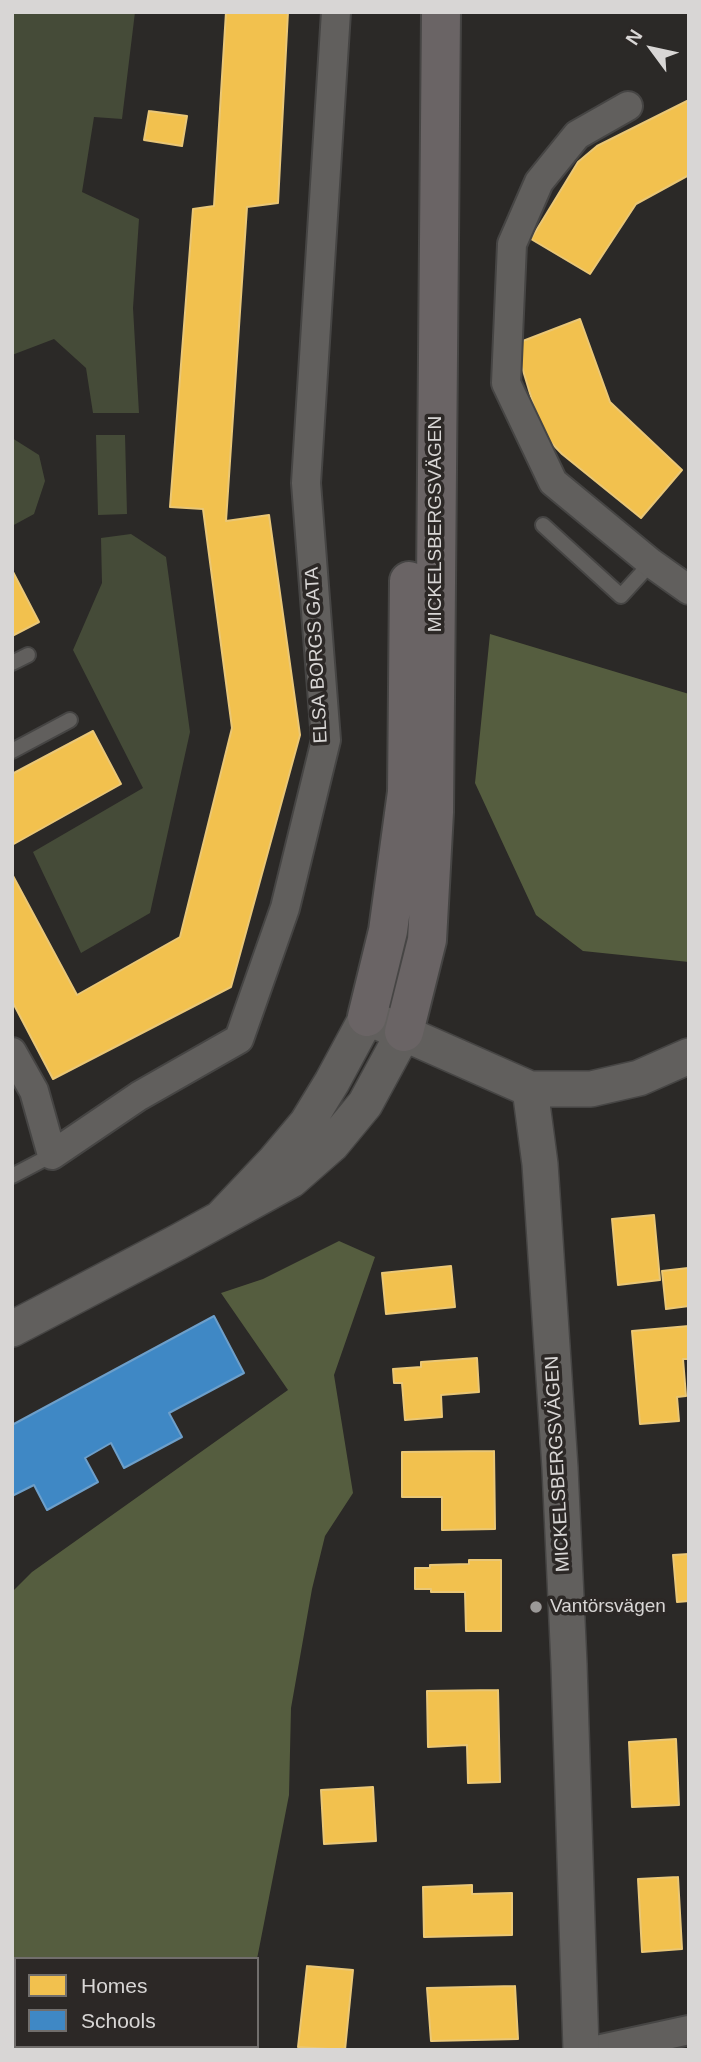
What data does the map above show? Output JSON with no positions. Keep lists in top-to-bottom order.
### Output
{
  "streets": {
    "main road": ["MICKELSBERGSVÄGEN"],
    "street": ["ELSA BORGS GATA"]
  },
  "places": ["Vantörsvägen"],
  "legend": ["Homes", "Schools"],
  "north": "top left"
}
